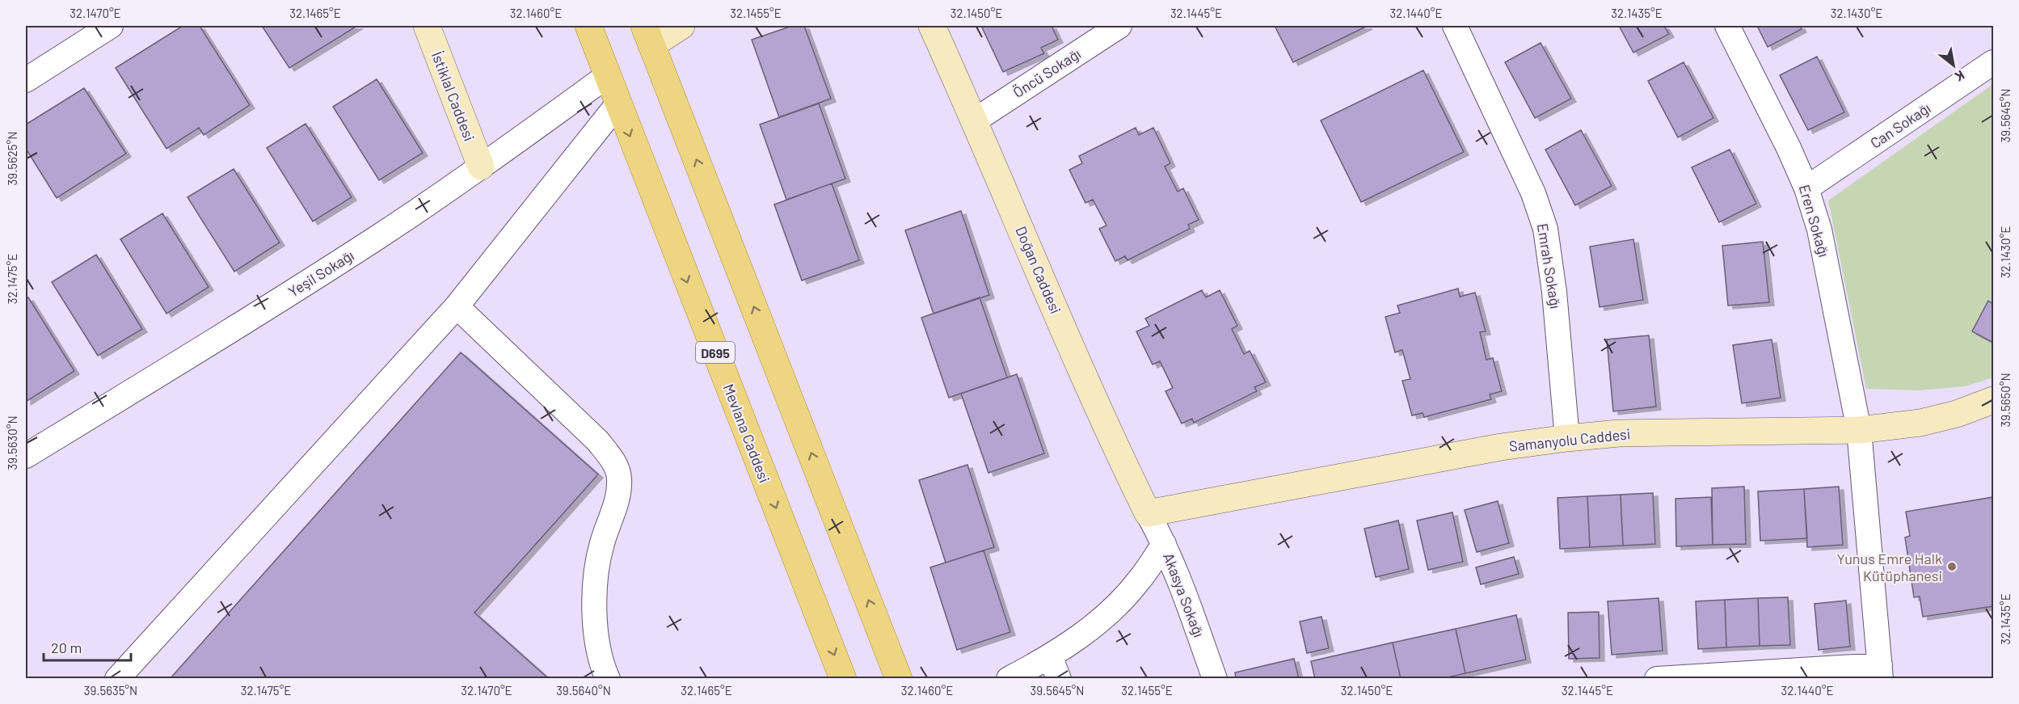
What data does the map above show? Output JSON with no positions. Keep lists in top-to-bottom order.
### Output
{
  "streets": {
    "main road": ["D695", "Mevlana Caddesi"],
    "street": [
      "Öncü Sokağı",
      "İstiklal Caddesi",
      "Can Sokağı",
      "Eren Sokağı",
      "Emrah Sokağı",
      "Doğan Caddesi",
      "Yeşil Sokağı",
      "Samanyolu Caddesi",
      "Akasya Sokağı"
    ]
  },
  "crossings": [
    ["Öncü Sokağı", "Doğan Caddesi"],
    ["İstiklal Caddesi", "Yeşil Sokağı"],
    ["Can Sokağı", "Eren Sokağı"],
    ["Eren Sokağı", "Samanyolu Caddesi"],
    ["Emrah Sokağı", "Samanyolu Caddesi"],
    ["Doğan Caddesi", "Samanyolu Caddesi"],
    ["Doğan Caddesi", "Akasya Sokağı"],
    ["Yeşil Sokağı", "Mevlana Caddesi"],
    ["Samanyolu Caddesi", "Akasya Sokağı"]
  ],
  "places": ["Yunus Emre Halk Kütüphanesi"],
  "scale_bar": "20 m",
  "north": "bottom right",
  "coordinates": [
    "32.1470°E",
    "32.1465°E",
    "32.1460°E",
    "32.1455°E",
    "32.1450°E",
    "32.1445°E",
    "32.1440°E",
    "32.1435°E",
    "32.1430°E",
    "39.5645°N",
    "39.5625°N",
    "32.1475°E",
    "39.5650°N",
    "39.5630°N",
    "39.5635°N",
    "39.5640°N"
  ]
}
